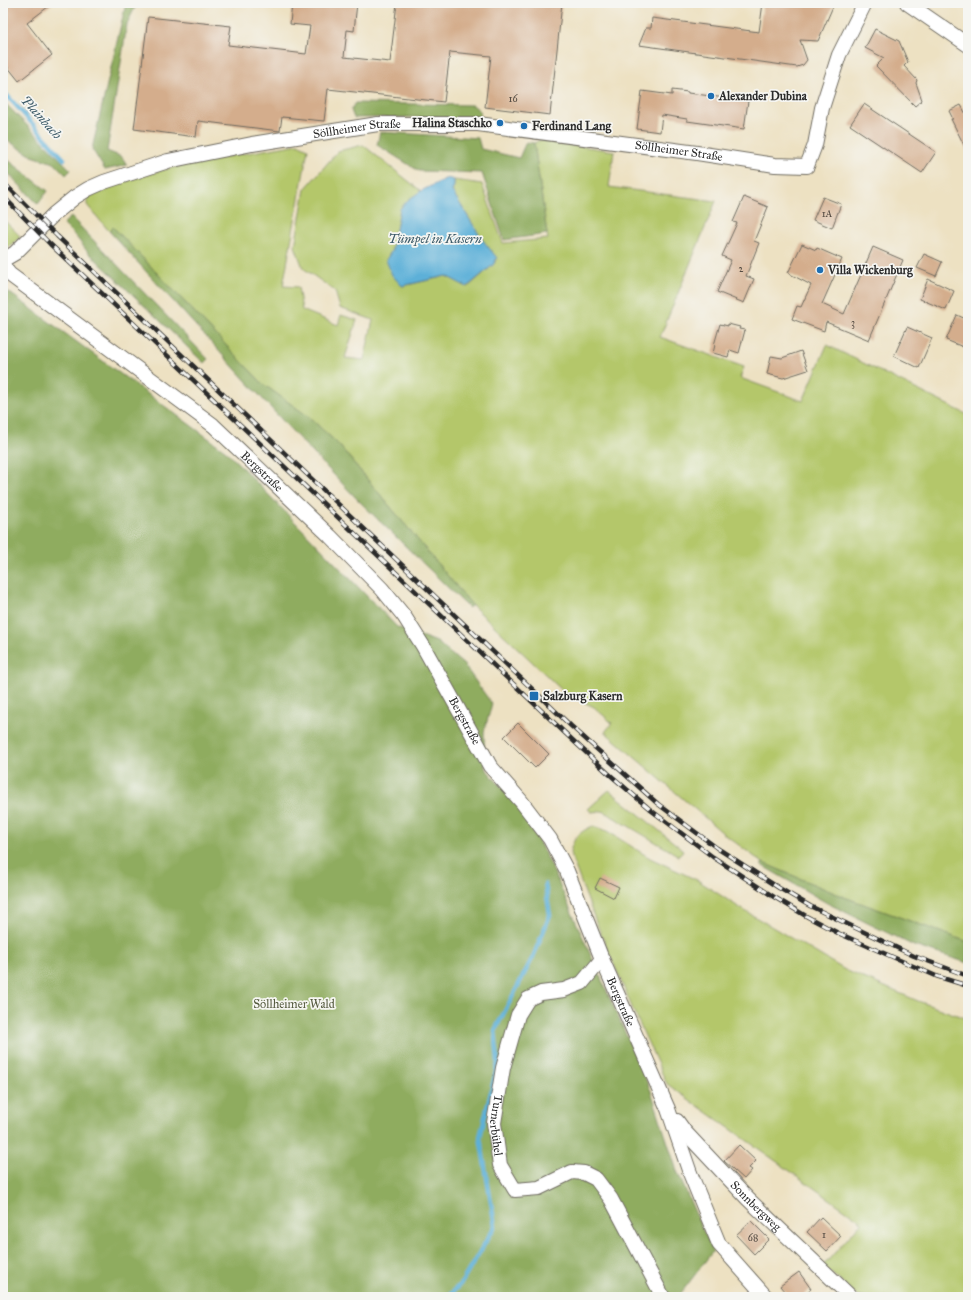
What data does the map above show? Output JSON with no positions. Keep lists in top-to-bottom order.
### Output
{
  "streets": {
    "street": [
      "Söllheimer Straße",
      "Bergstraße",
      "Turnerbühel",
      "Sonnbergweg"
    ]
  },
  "crossings": [
    ["Bergstraße", "Turnerbühel"],
    ["Bergstraße", "Sonnbergweg"]
  ],
  "water": ["Plainbach", "Tümpel in Kasern"],
  "parks": ["Söllheimer Wald"],
  "places": {
    "other": [
      "Alexander Dubina",
      "Halina Staschko",
      "Ferdinand Lang",
      "Villa Wickenburg"
    ],
    "transit": ["Salzburg Kasern"]
  },
  "house_numbers": [
    "16",
    "1A",
    "2",
    "3",
    "1",
    "68"
  ]
}
